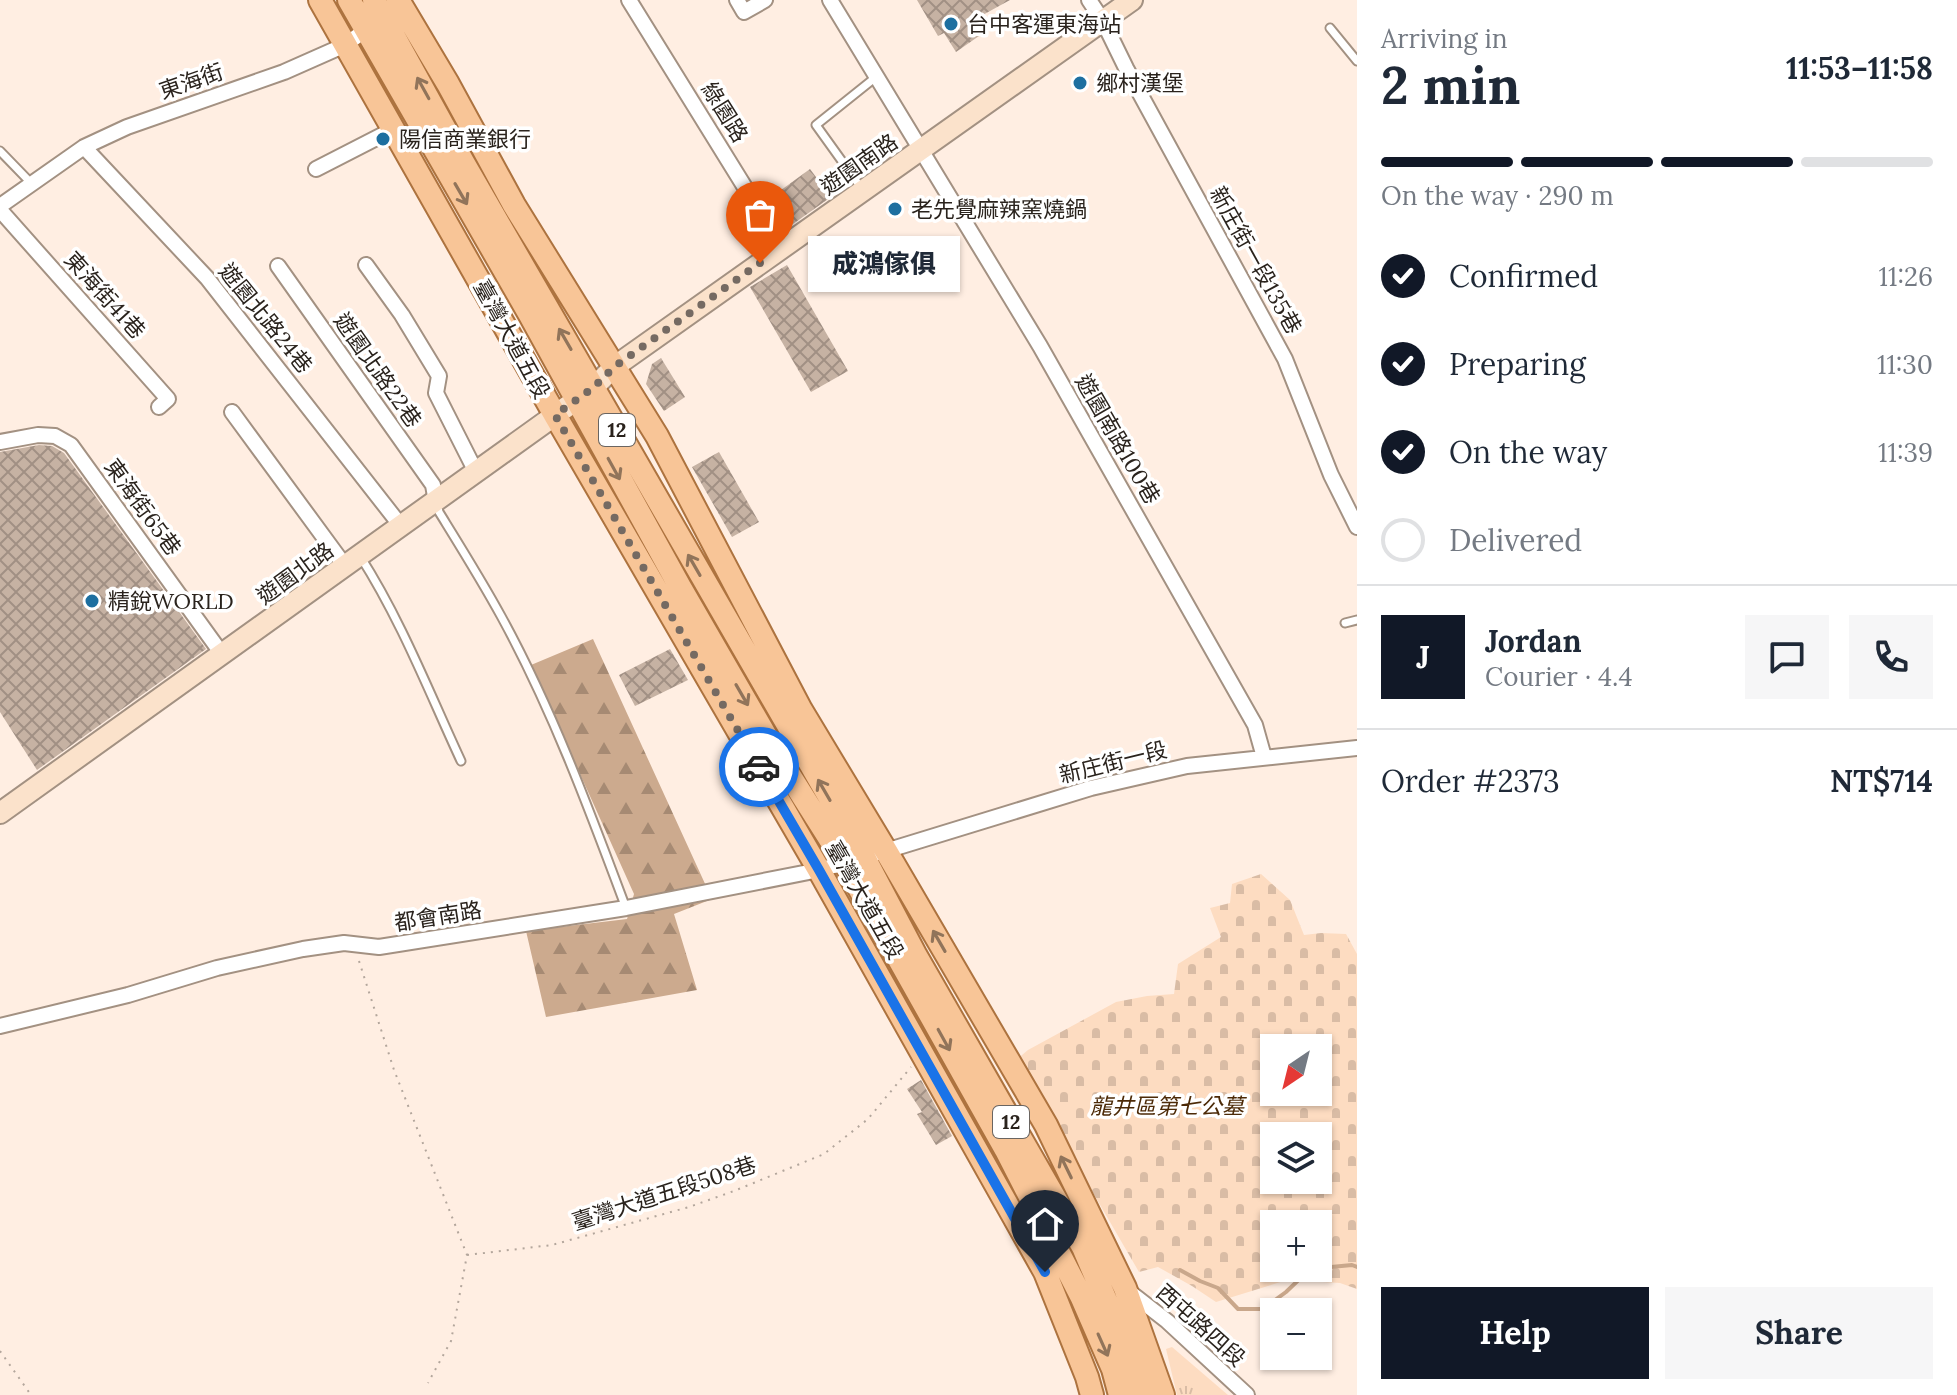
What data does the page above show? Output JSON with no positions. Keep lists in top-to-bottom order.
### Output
{
  "streets": {
    "main road": ["臺灣大道五段", "12"],
    "street": [
      "東海街",
      "綠園路",
      "遊園南路",
      "新庄街一段135巷",
      "東海街41巷",
      "遊園北路24巷",
      "遊園北路22巷",
      "遊園南路100巷",
      "東海街65巷",
      "遊園北路",
      "新庄街一段",
      "都會南路",
      "西屯路四段"
    ],
    "path": ["臺灣大道五段508巷"]
  },
  "crossings": [
    ["東海街", "東海街41巷"],
    ["東海街", "遊園北路24巷"],
    ["東海街", "臺灣大道五段"],
    ["綠園路", "遊園南路"],
    ["遊園南路", "新庄街一段135巷"],
    ["遊園南路", "臺灣大道五段"],
    ["遊園南路", "遊園南路100巷"],
    ["遊園南路", "遊園北路"],
    ["遊園北路24巷", "遊園北路"],
    ["臺灣大道五段", "遊園北路"],
    ["臺灣大道五段", "新庄街一段"],
    ["臺灣大道五段", "都會南路"],
    ["臺灣大道五段", "臺灣大道五段508巷"],
    ["臺灣大道五段", "西屯路四段"],
    ["遊園北路22巷", "遊園北路"],
    ["遊園南路100巷", "新庄街一段"],
    ["東海街65巷", "遊園北路"],
    ["新庄街一段", "都會南路"]
  ],
  "parks": ["龍井區第七公墓"],
  "places": [
    "台中客運東海站",
    "鄉村漢堡",
    "陽信商業銀行",
    "老先覺麻辣窯燒鍋",
    "成鴻傢俱",
    "精銳WORLD"
  ],
  "north": "bottom left",
  "page": {
    "heading": ["2 min", "Arriving in", "11:53–11:58"],
    "panel": [
      "Jordan",
      "Courier · 4.4",
      "Order #2373",
      "NT$714"
    ],
    "bar": "On the way · 290 m",
    "list": [
      ["Confirmed", "11:26"],
      ["Preparing", "11:30"],
      ["On the way", "11:39"],
      "Delivered"
    ],
    "bubble": "成鴻傢俱",
    "round": "J",
    "map_buttons": ["+", "−"],
    "buttons": ["Help", "Share"]
  }
}
